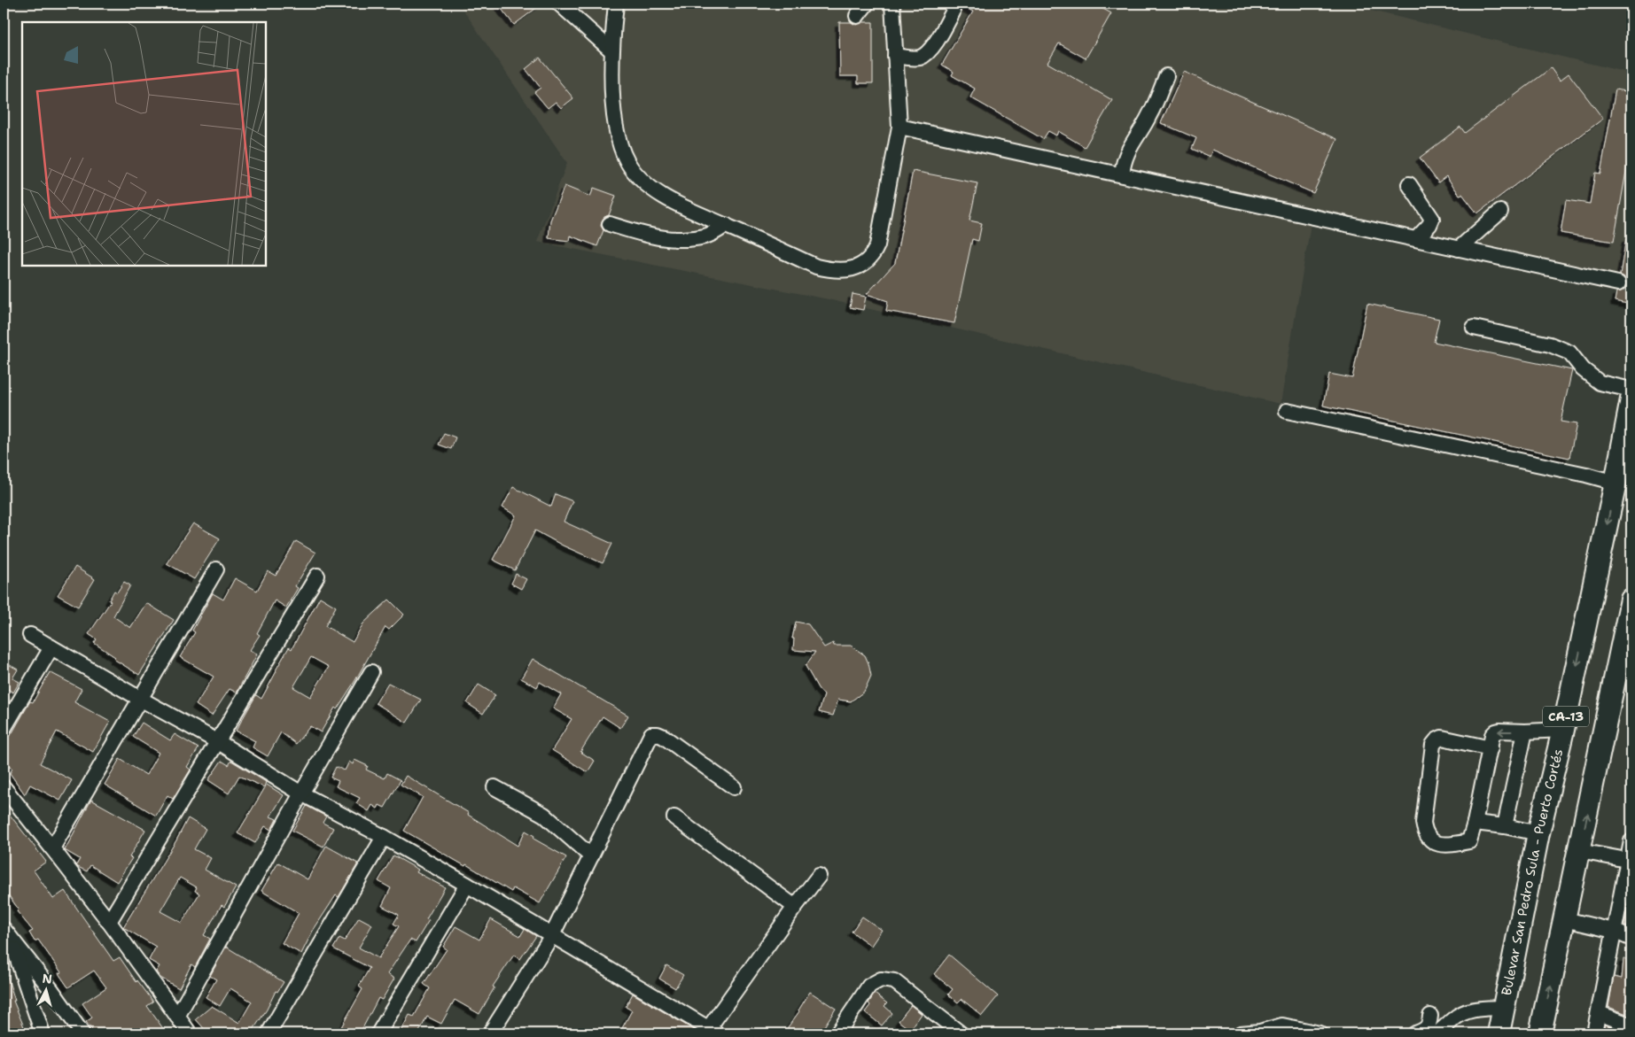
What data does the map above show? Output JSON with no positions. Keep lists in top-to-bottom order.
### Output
{
  "streets": {
    "highway": ["CA-13", "Bulevar San Pedro Sula - Puerto Cortés"]
  },
  "north": "top"
}
